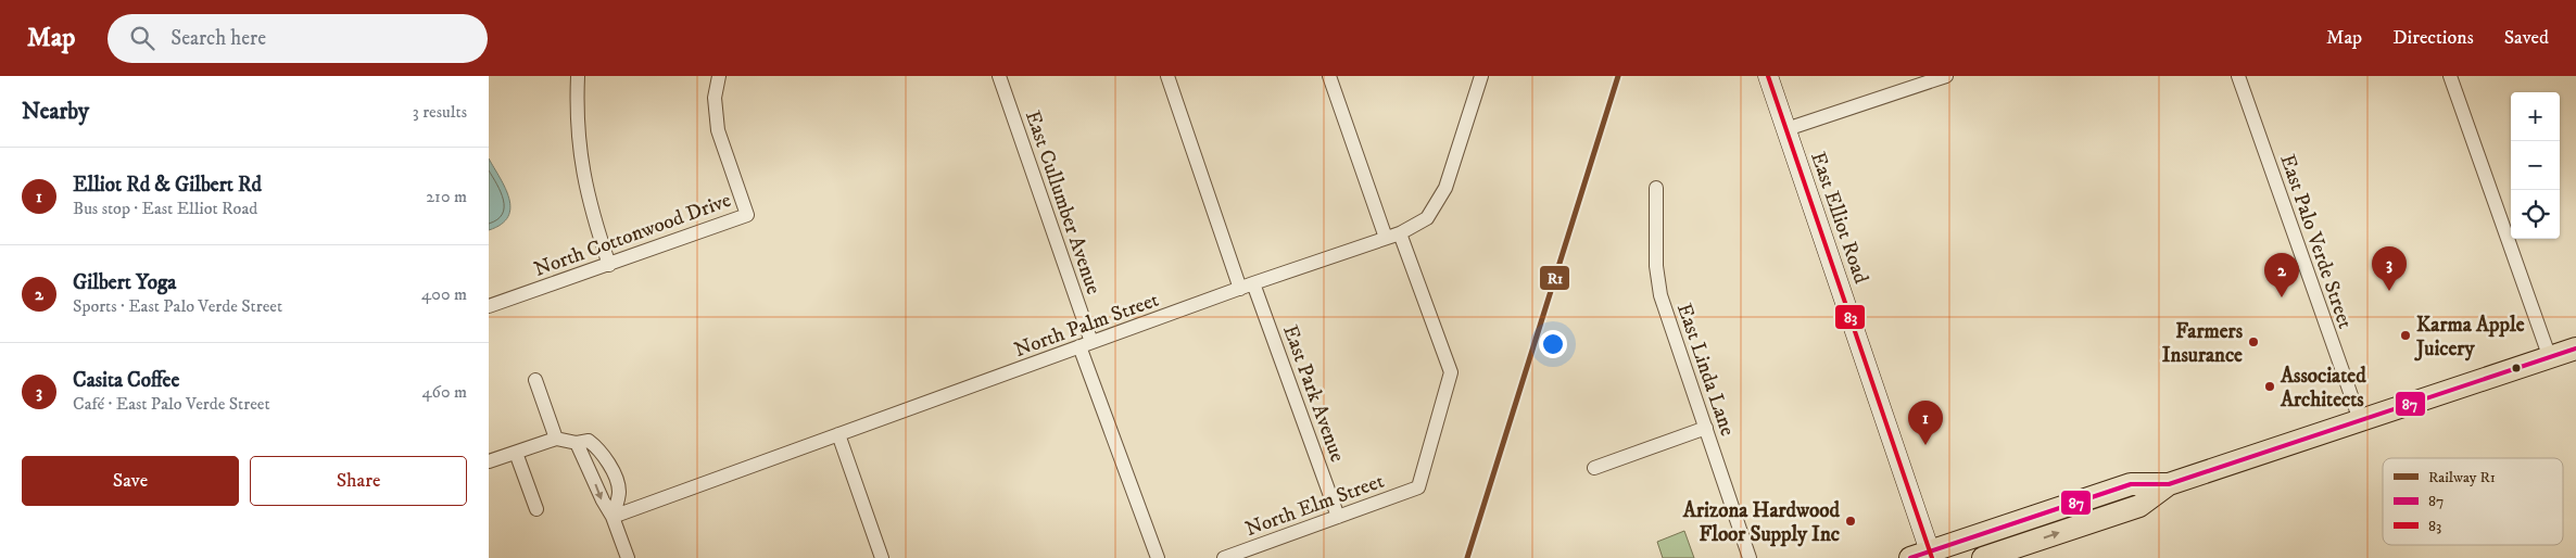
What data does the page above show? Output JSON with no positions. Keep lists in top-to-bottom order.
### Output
{
  "streets": {
    "main road": ["East Elliot Road"],
    "street": [
      "East Cullumber Avenue",
      "North Cottonwood Drive",
      "East Palo Verde Street",
      "North Palm Street",
      "East Linda Lane",
      "East Park Avenue",
      "North Elm Street"
    ]
  },
  "crossings": [
    ["East Cullumber Avenue", "North Palm Street"],
    ["North Palm Street", "East Park Avenue"],
    ["North Palm Street", "North Elm Street"],
    ["East Park Avenue", "North Elm Street"]
  ],
  "places": [
    "Karma Apple Juicery",
    "Farmers Insurance",
    "Associated Architects",
    "Arizona Hardwood Floor Supply Inc"
  ],
  "lines": ["rail line R1", "transit line 83", "transit line 87"],
  "legend": ["Railway R1", "87", "83"],
  "page": {
    "header": "Map",
    "search": "Search here",
    "nav": ["Map", "Directions", "Saved"],
    "heading": ["Nearby", "3 results"],
    "map_buttons": ["+", "−"],
    "list": [
      {
        "mark": "1",
        "name": "Elliot Rd & Gilbert Rd",
        "note": "Bus stop · East Elliot Road",
        "value": "210 m"
      },
      {
        "mark": "2",
        "name": "Gilbert Yoga",
        "note": "Sports · East Palo Verde Street",
        "value": "400 m"
      },
      {
        "mark": "3",
        "name": "Casita Coffee",
        "note": "Café · East Palo Verde Street",
        "value": "460 m"
      }
    ],
    "pins": ["3", "2", "1"],
    "buttons": ["Save", "Share"]
  }
}
